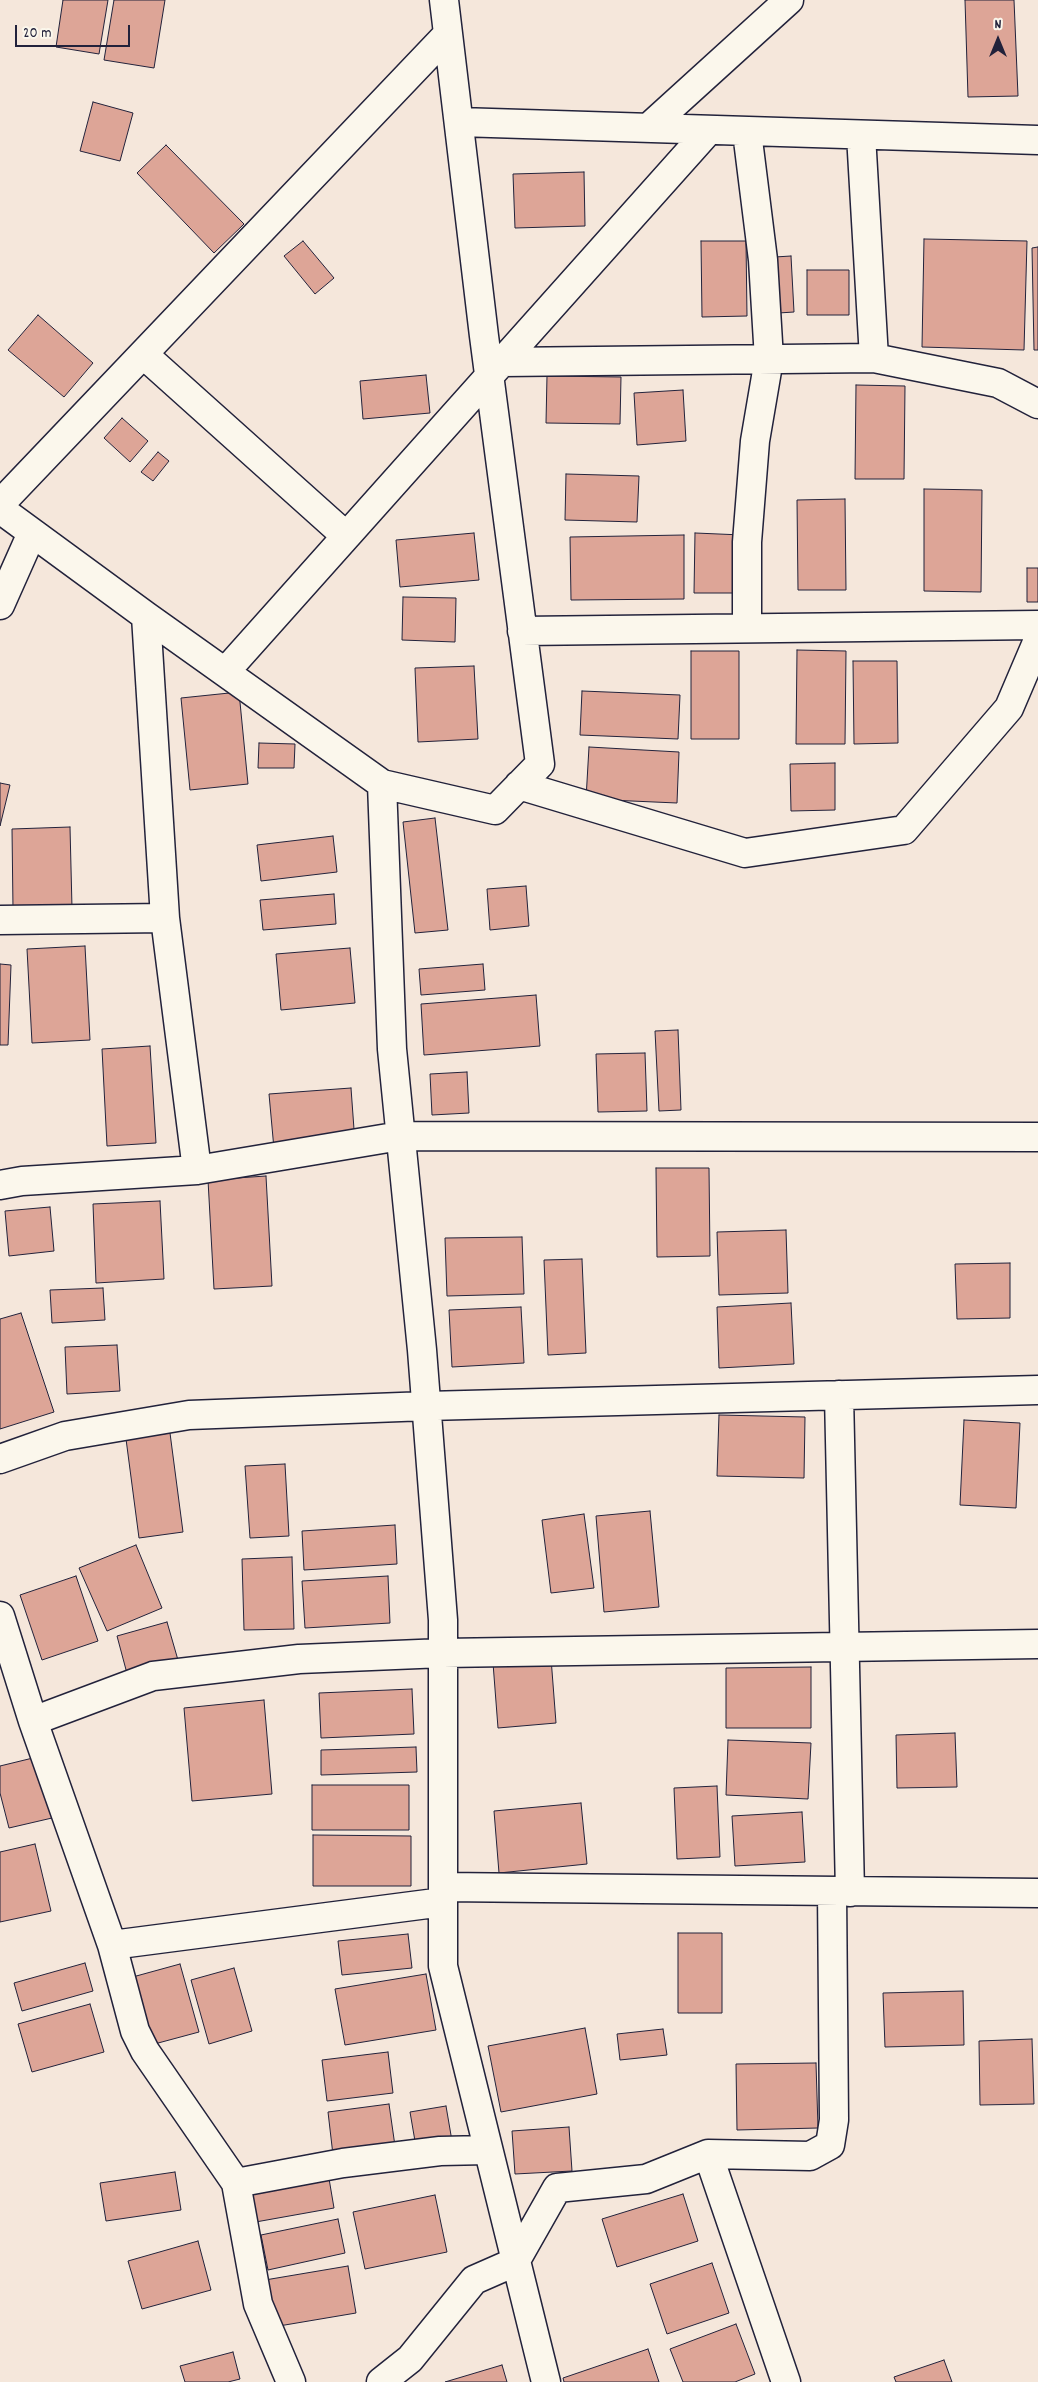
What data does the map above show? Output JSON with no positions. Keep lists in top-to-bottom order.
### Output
{
  "scale_bar": "20 m",
  "north": "top"
}
